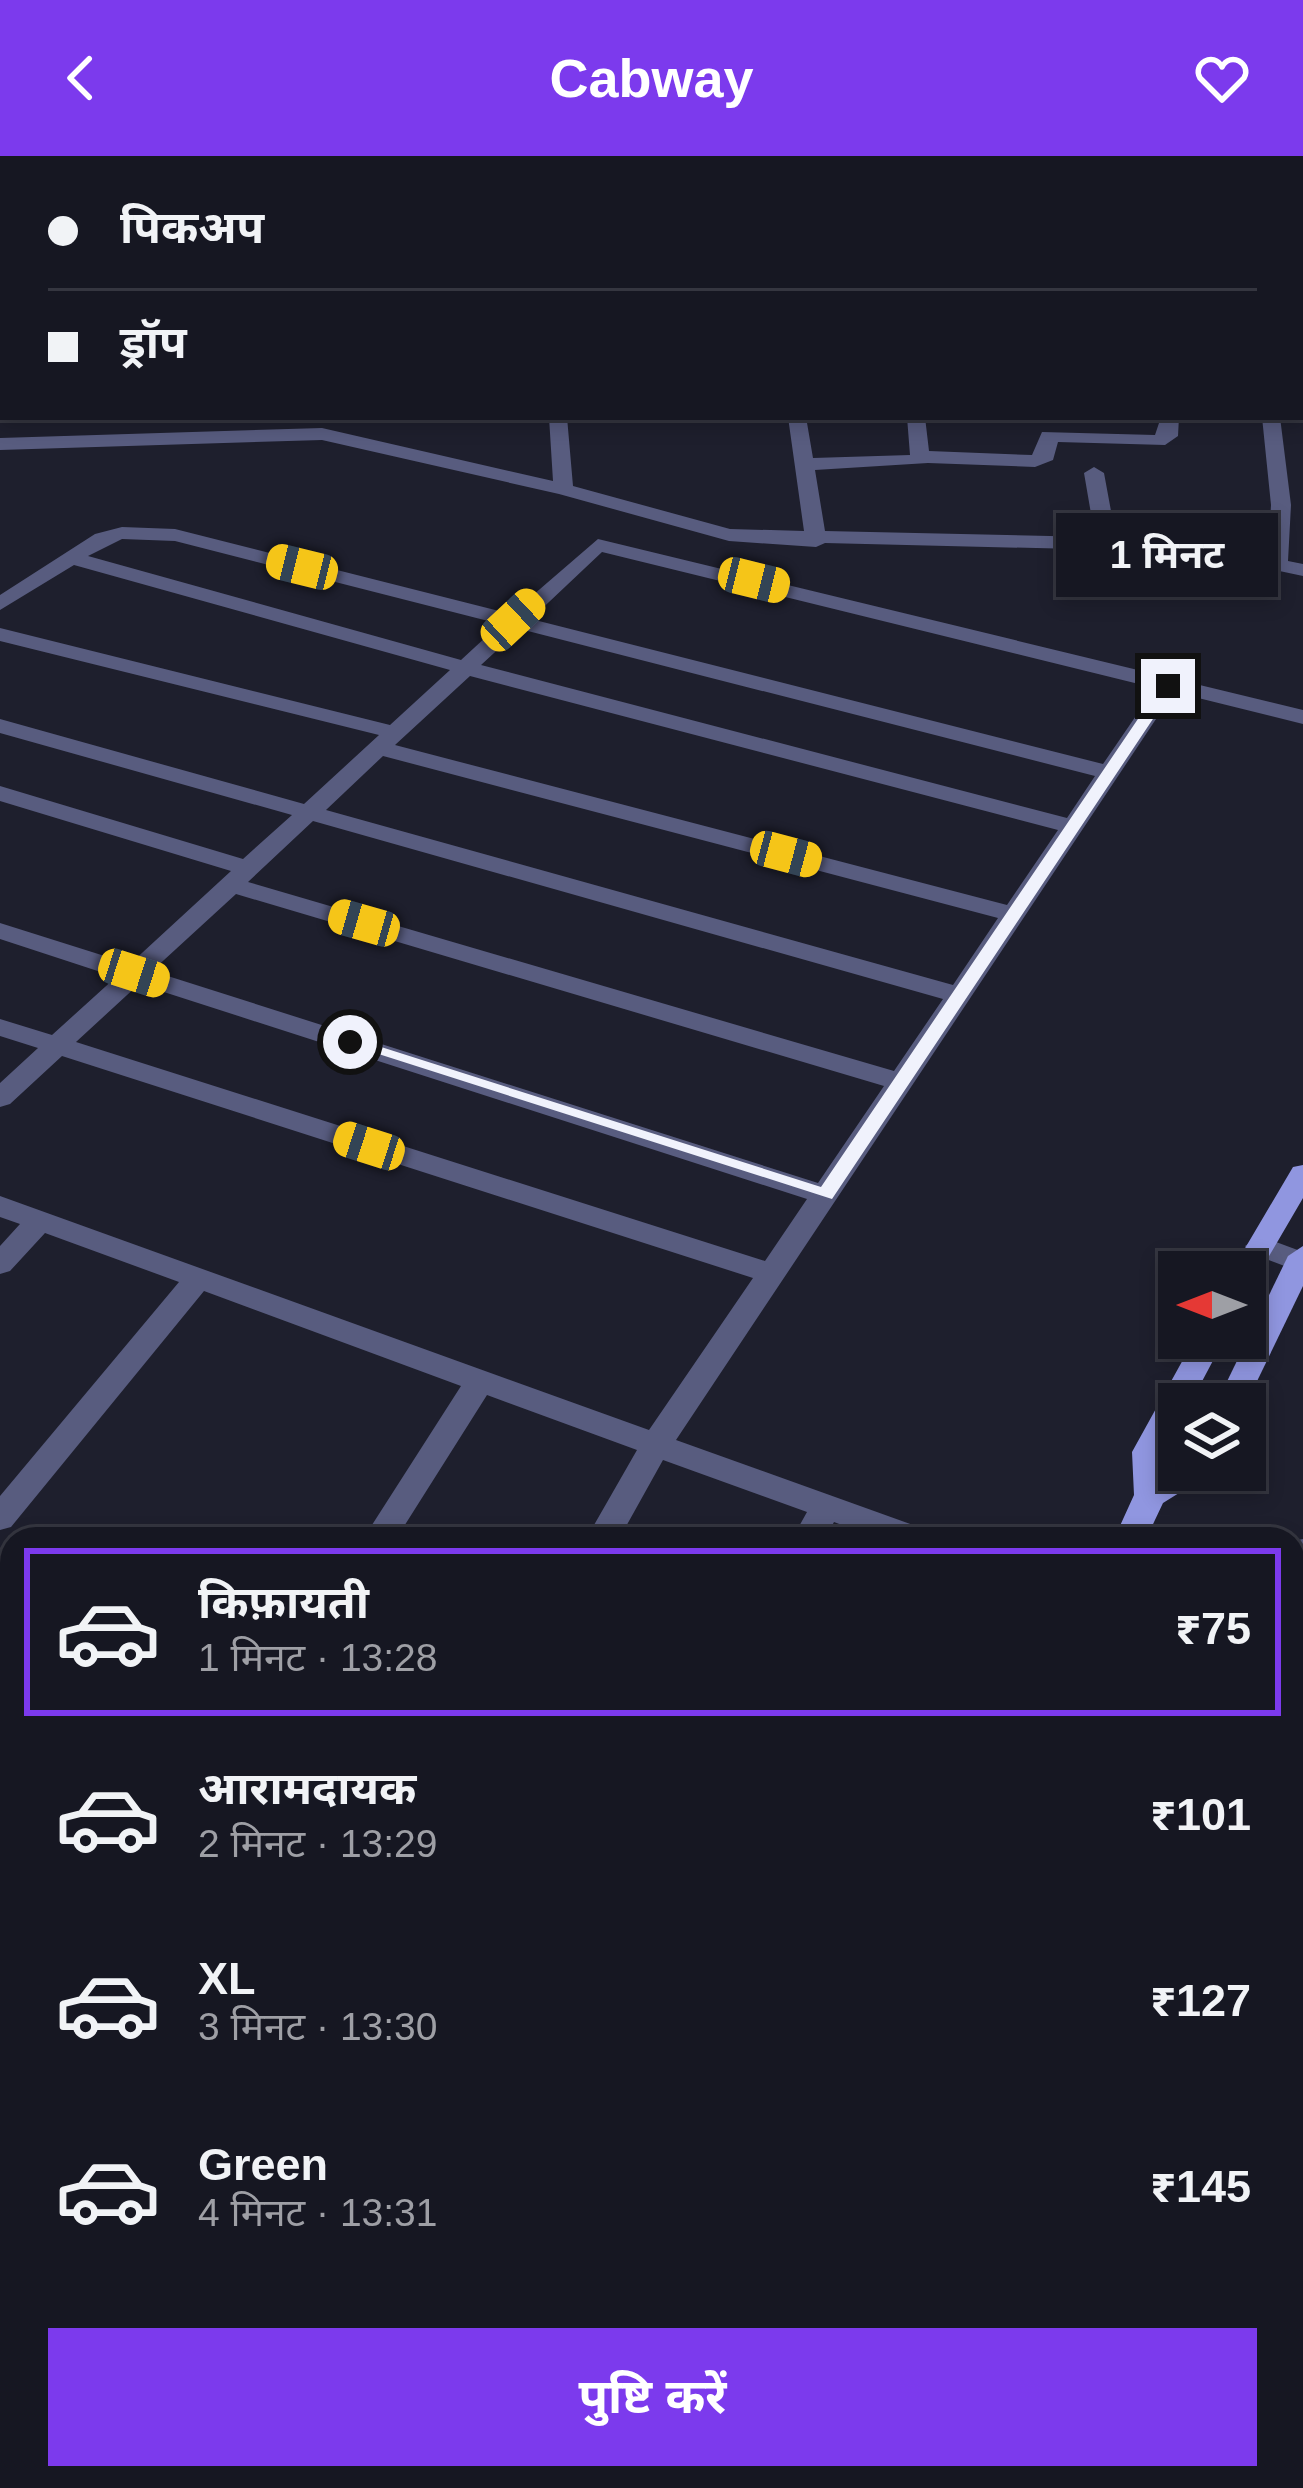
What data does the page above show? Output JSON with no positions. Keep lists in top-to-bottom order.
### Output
{
  "north": "left",
  "page": {
    "header": "Cabway",
    "banner": ["पिकअप", "ड्रॉप"],
    "bubble": "1 मिनट",
    "list": [
      {
        "name": "किफ़ायती",
        "note": "1 मिनट · 13:28",
        "value": "₹75"
      },
      {
        "name": "आरामदायक",
        "note": "2 मिनट · 13:29",
        "value": "₹101"
      },
      {
        "name": "XL",
        "note": "3 मिनट · 13:30",
        "value": "₹127"
      },
      {
        "name": "Green",
        "note": "4 मिनट · 13:31",
        "value": "₹145"
      }
    ],
    "buttons": "पुष्टि करें"
  }
}
